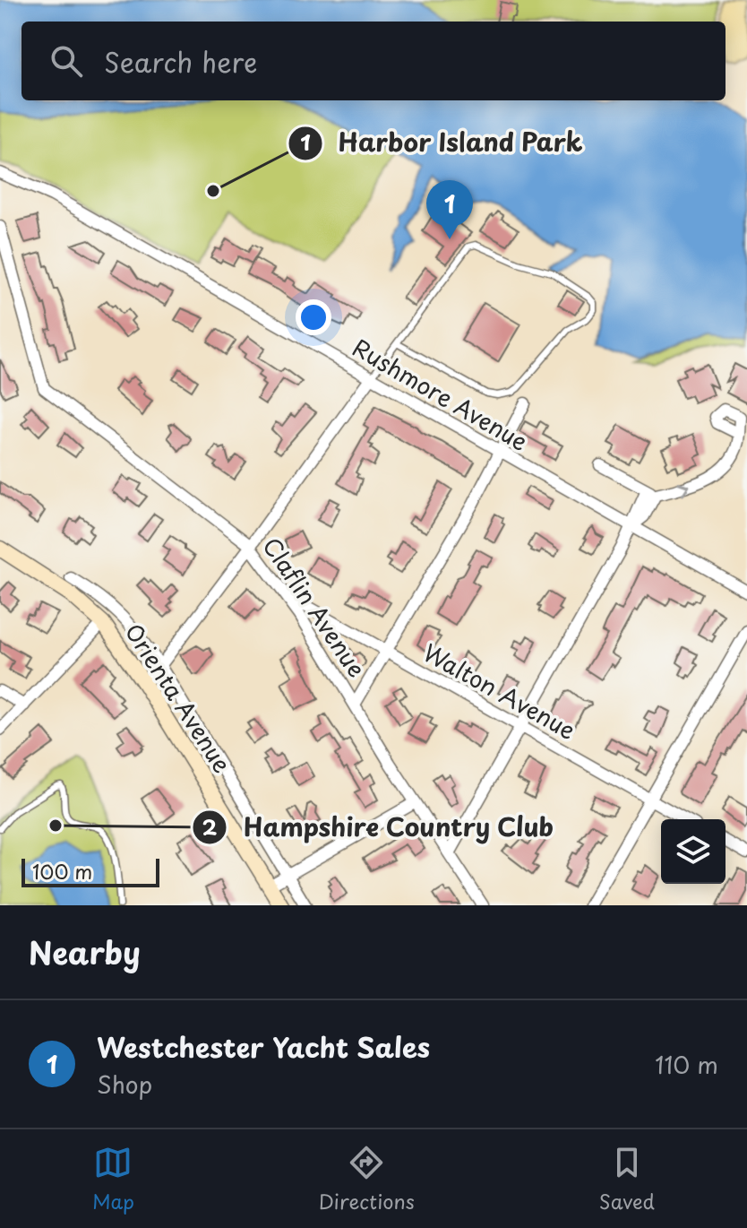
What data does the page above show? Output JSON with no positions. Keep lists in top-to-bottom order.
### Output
{
  "streets": {
    "street": [
      "Rushmore Avenue",
      "Claflin Avenue",
      "Walton Avenue",
      "Orienta Avenue"
    ]
  },
  "crossings": [
    ["Claflin Avenue", "Walton Avenue"]
  ],
  "places": ["Harbor Island Park", "Hampshire Country Club"],
  "scale_bar": "100 m",
  "page": {
    "search": "Search here",
    "pins": "1",
    "scale": "100 m",
    "heading": "Nearby",
    "list": [
      {
        "mark": "1",
        "name": "Westchester Yacht Sales",
        "note": "Shop",
        "value": "110 m"
      }
    ],
    "nav": ["Map", "Directions", "Saved"]
  }
}
